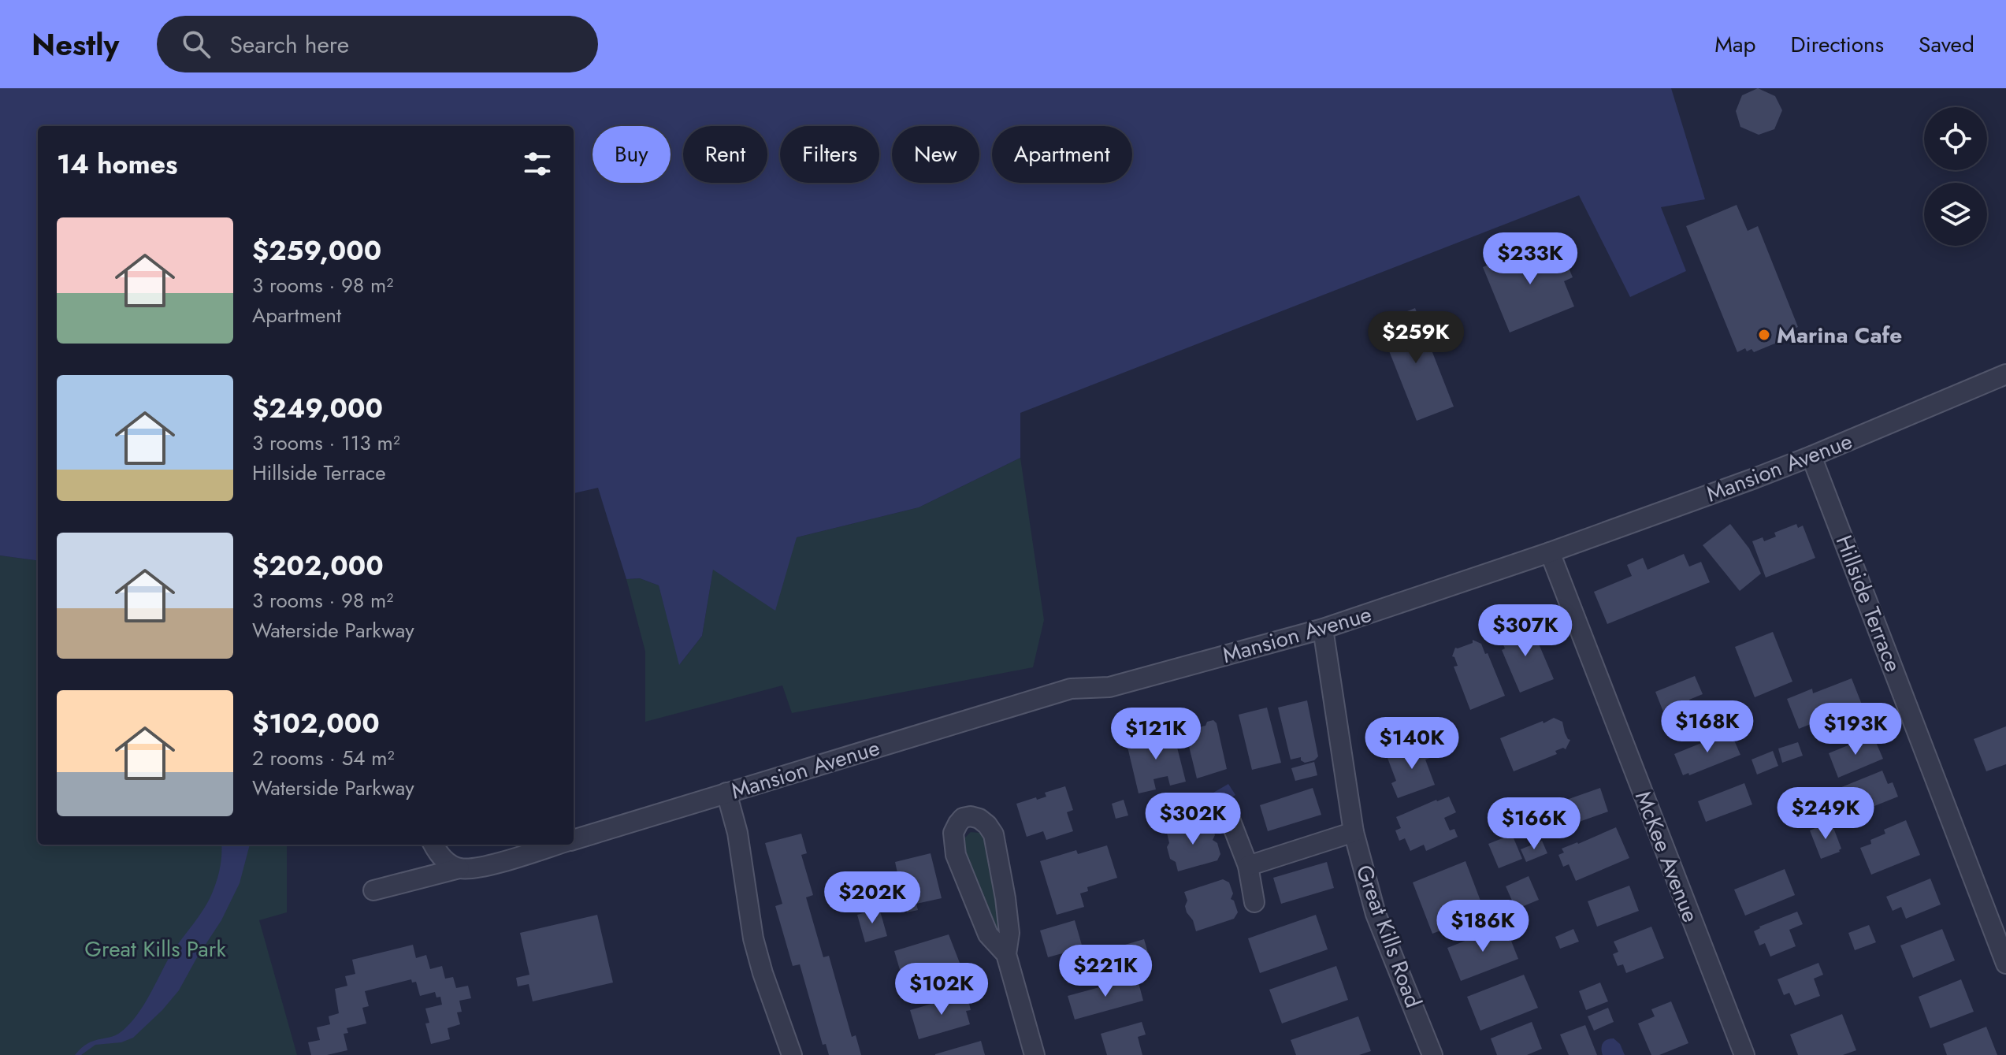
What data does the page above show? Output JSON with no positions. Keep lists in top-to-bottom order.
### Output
{
  "streets": {
    "street": [
      "Mansion Avenue",
      "Hillside Terrace",
      "McKee Avenue",
      "Great Kills Road"
    ]
  },
  "crossings": [
    ["Mansion Avenue", "Hillside Terrace"],
    ["Mansion Avenue", "McKee Avenue"],
    ["Mansion Avenue", "Great Kills Road"]
  ],
  "parks": ["Great Kills Park"],
  "places": ["Marina Cafe"],
  "page": {
    "header": "Nestly",
    "search": "Search here",
    "nav": ["Map", "Directions", "Saved"],
    "chip": [
      "Buy",
      "Rent",
      "Filters",
      "New",
      "Apartment"
    ],
    "heading": "14 homes",
    "list": [
      {
        "name": "$259,000",
        "note": "3 rooms · 98 m² · Apartment"
      },
      {
        "name": "$249,000",
        "note": "3 rooms · 113 m² · Hillside Terrace"
      },
      {
        "name": "$202,000",
        "note": "3 rooms · 98 m² · Waterside Parkway"
      },
      {
        "name": "$102,000",
        "note": "2 rooms · 54 m² · Waterside Parkway"
      }
    ],
    "price": [
      "$233K",
      "$259K",
      "$307K",
      "$168K",
      "$193K",
      "$121K",
      "$140K",
      "$249K",
      "$302K",
      "$166K",
      "$202K",
      "$186K",
      "$221K",
      "$102K"
    ]
  }
}
